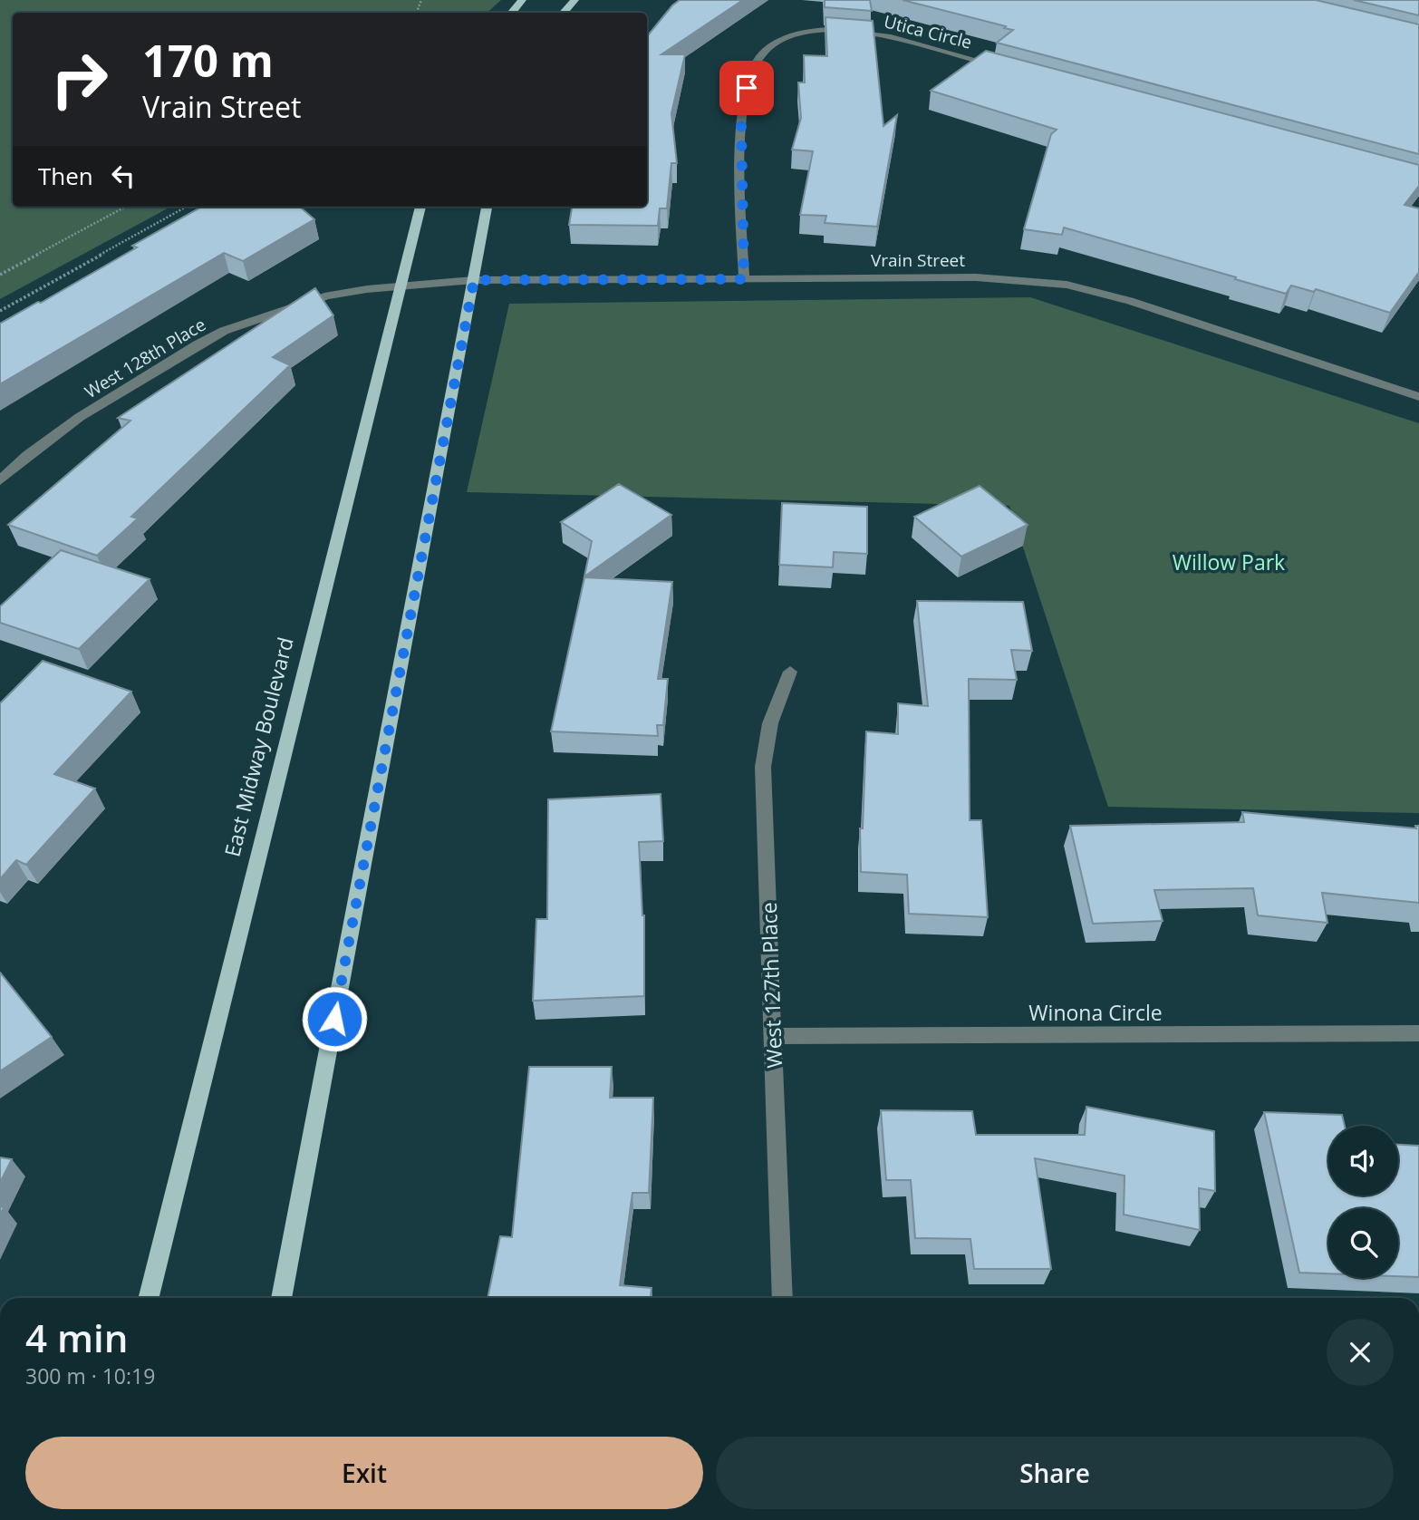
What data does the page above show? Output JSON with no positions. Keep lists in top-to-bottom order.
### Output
{
  "streets": {
    "main road": ["East Midway Boulevard"],
    "street": [
      "Utica Circle",
      "Vrain Street",
      "West 128th Place",
      "West 127th Place",
      "Winona Circle"
    ]
  },
  "crossings": [
    ["Utica Circle", "Vrain Street"],
    ["Vrain Street", "West 128th Place"],
    ["Vrain Street", "East Midway Boulevard"],
    ["West 128th Place", "East Midway Boulevard"],
    ["West 127th Place", "Winona Circle"]
  ],
  "parks": ["Willow Park"],
  "page": {
    "turn": ["170 m", "Vrain Street"],
    "then": "Then",
    "heading": ["4 min", "300 m · 10:19"],
    "buttons": ["Exit", "Share"]
  }
}
